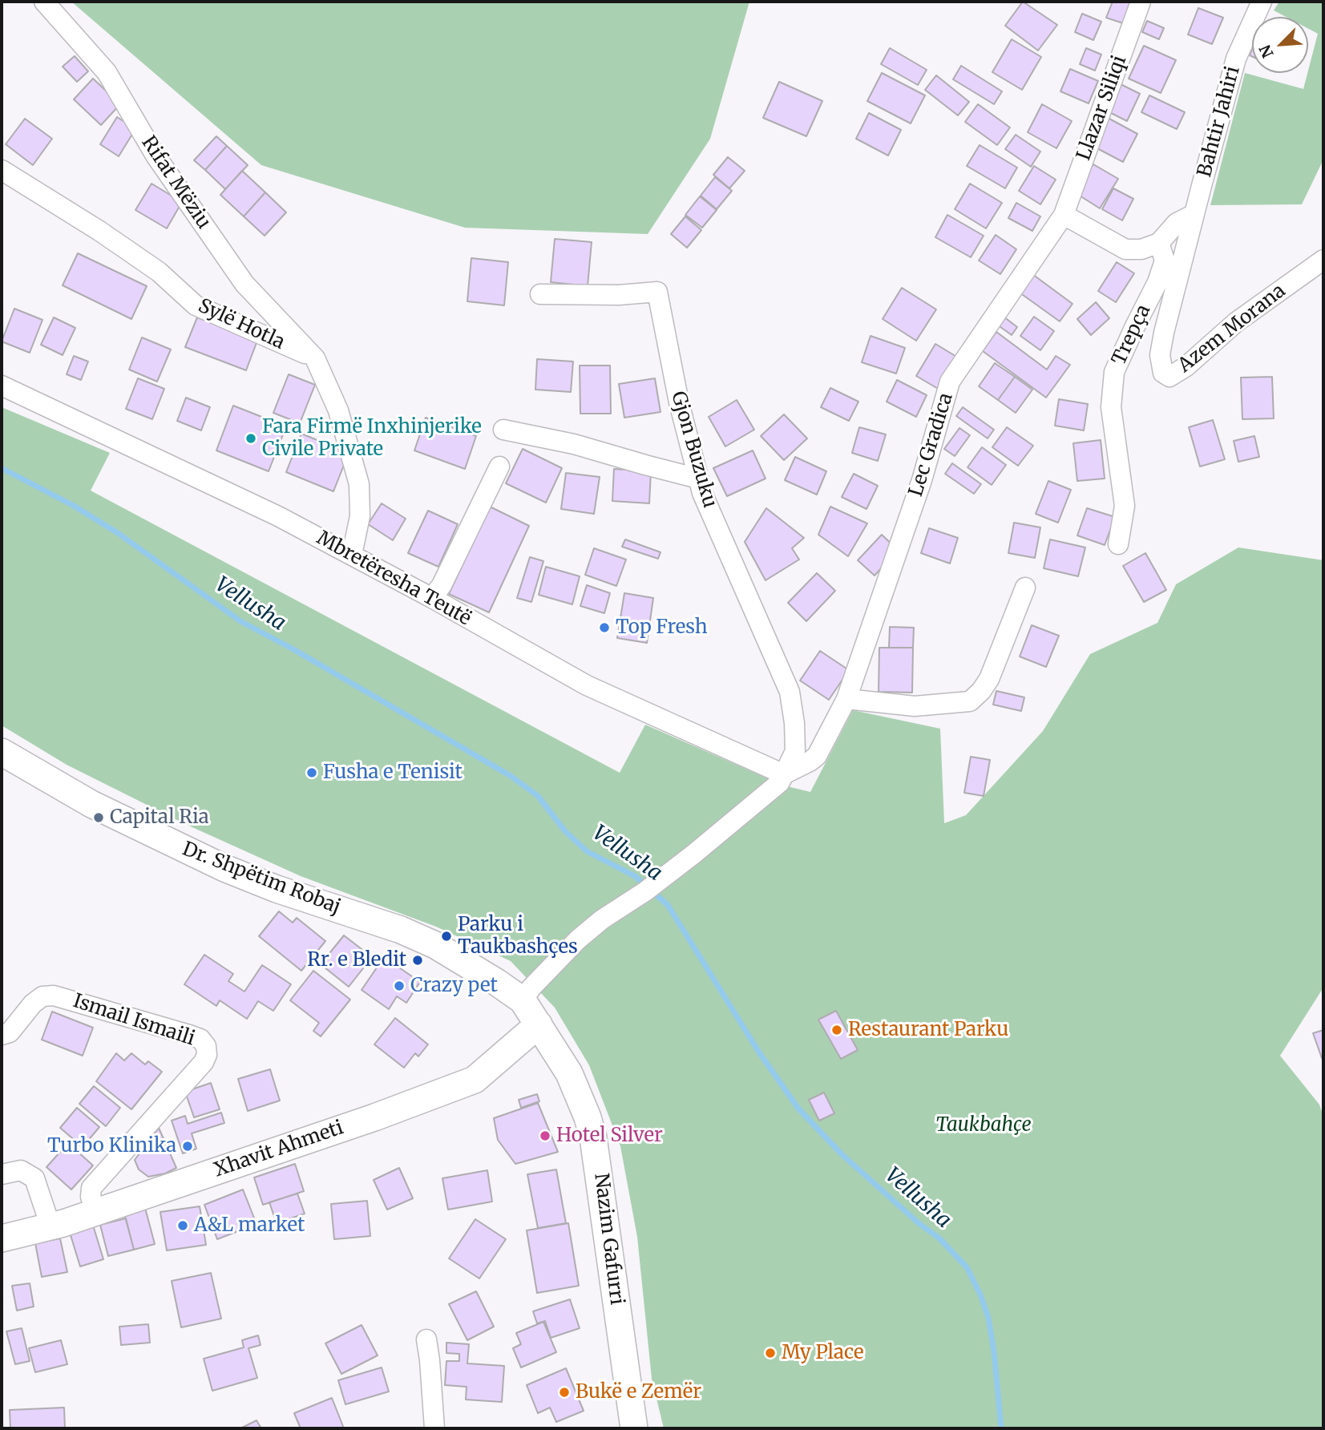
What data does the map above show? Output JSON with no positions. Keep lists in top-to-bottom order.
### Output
{
  "streets": {
    "street": [
      "Llazar Siliqi",
      "Bahtir Jahiri",
      "Rifat Mëziu",
      "Sylë Hotla",
      "Azem Morana",
      "Trepça",
      "Lec Gradica",
      "Gjon Buzuku",
      "Mbretëresha Teutë",
      "Dr. Shpëtim Robaj",
      "Ismail Ismaili",
      "Xhavit Ahmeti",
      "Nazim Gafurri"
    ]
  },
  "crossings": [
    ["Llazar Siliqi", "Lec Gradica"],
    ["Bahtir Jahiri", "Azem Morana"],
    ["Rifat Mëziu", "Sylë Hotla"],
    ["Lec Gradica", "Gjon Buzuku"],
    ["Lec Gradica", "Mbretëresha Teutë"],
    ["Lec Gradica", "Dr. Shpëtim Robaj"],
    ["Lec Gradica", "Nazim Gafurri"],
    ["Gjon Buzuku", "Mbretëresha Teutë"],
    ["Dr. Shpëtim Robaj", "Nazim Gafurri"],
    ["Ismail Ismaili", "Xhavit Ahmeti"],
    ["Xhavit Ahmeti", "Nazim Gafurri"]
  ],
  "water": ["Vellusha"],
  "parks": ["Taukbahçe"],
  "places": [
    "Fara Firmë Inxhinjerike Civile Private",
    "Top Fresh",
    "Fusha e Tenisit",
    "Capital Ria",
    "Parku i Taukbashçes",
    "Rr. e Bledit",
    "Crazy pet",
    "Restaurant Parku",
    "Hotel Silver",
    "Turbo Klinika",
    "A&L market",
    "My Place",
    "Bukë e Zemër"
  ],
  "north": "bottom left"
}
